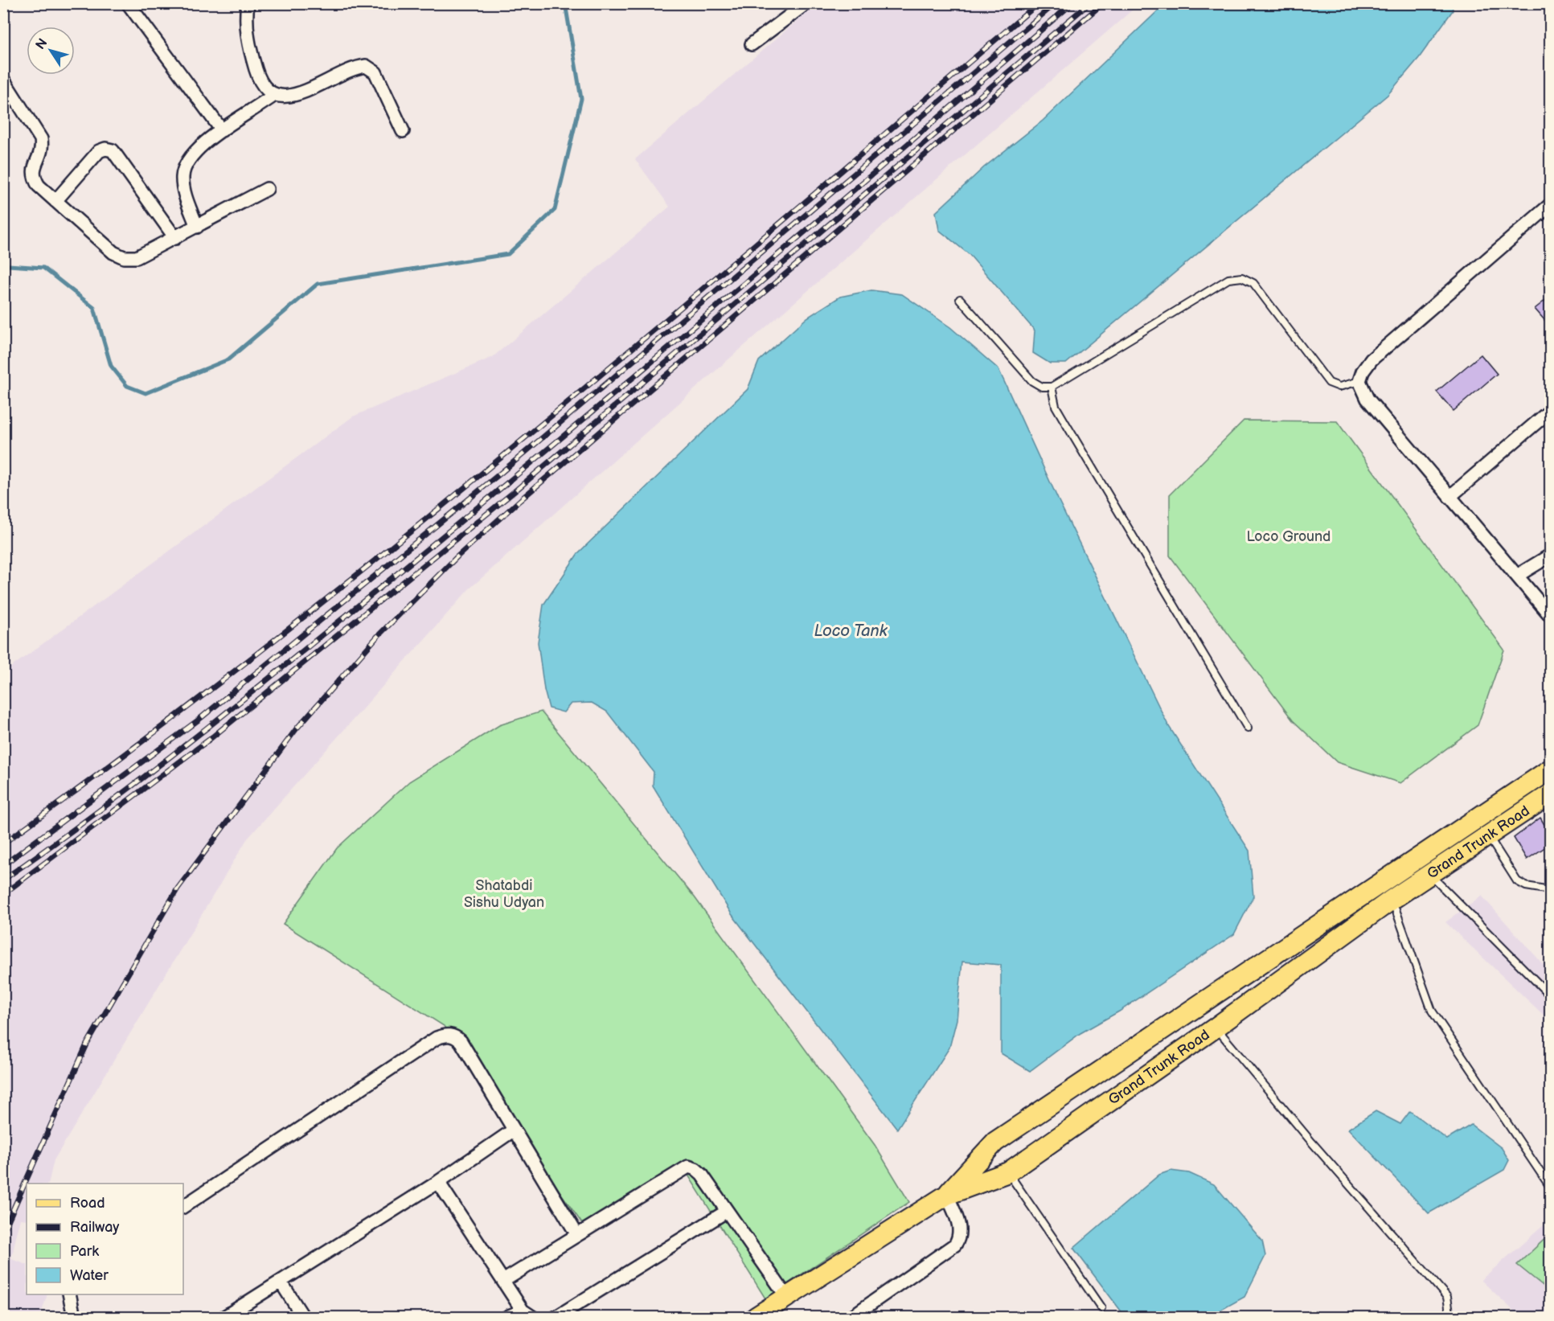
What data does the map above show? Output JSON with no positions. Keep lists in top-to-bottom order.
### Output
{
  "streets": {
    "main road": ["Grand Trunk Road"]
  },
  "water": ["Loco Tank"],
  "parks": ["Loco Ground", "Shatabdi Sishu Udyan"],
  "legend": [
    "Road",
    "Railway",
    "Park",
    "Water"
  ],
  "north": "top left"
}
